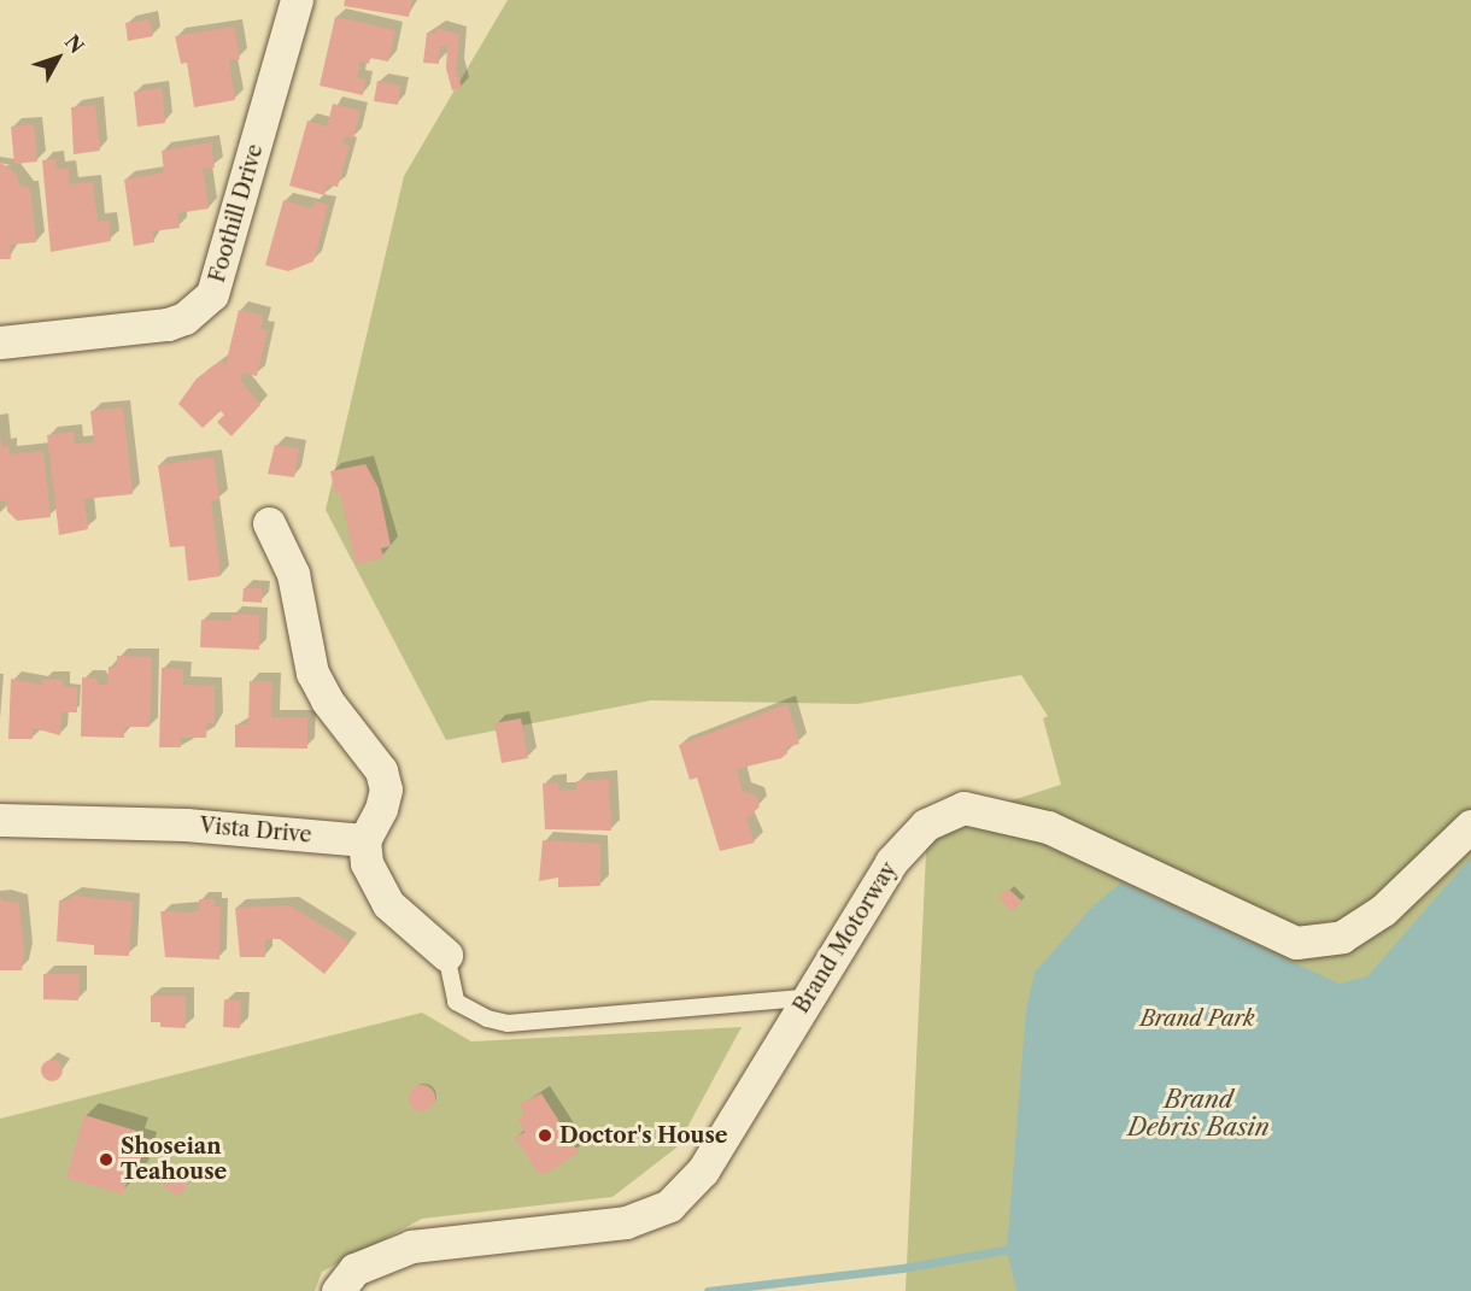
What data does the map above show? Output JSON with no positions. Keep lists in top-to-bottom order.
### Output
{
  "streets": {
    "street": ["Foothill Drive", "Vista Drive", "Brand Motorway"]
  },
  "water": ["Brand Debris Basin"],
  "parks": ["Brand Park"],
  "places": ["Doctor's House", "Shoseian Teahouse"],
  "north": "top right"
}
